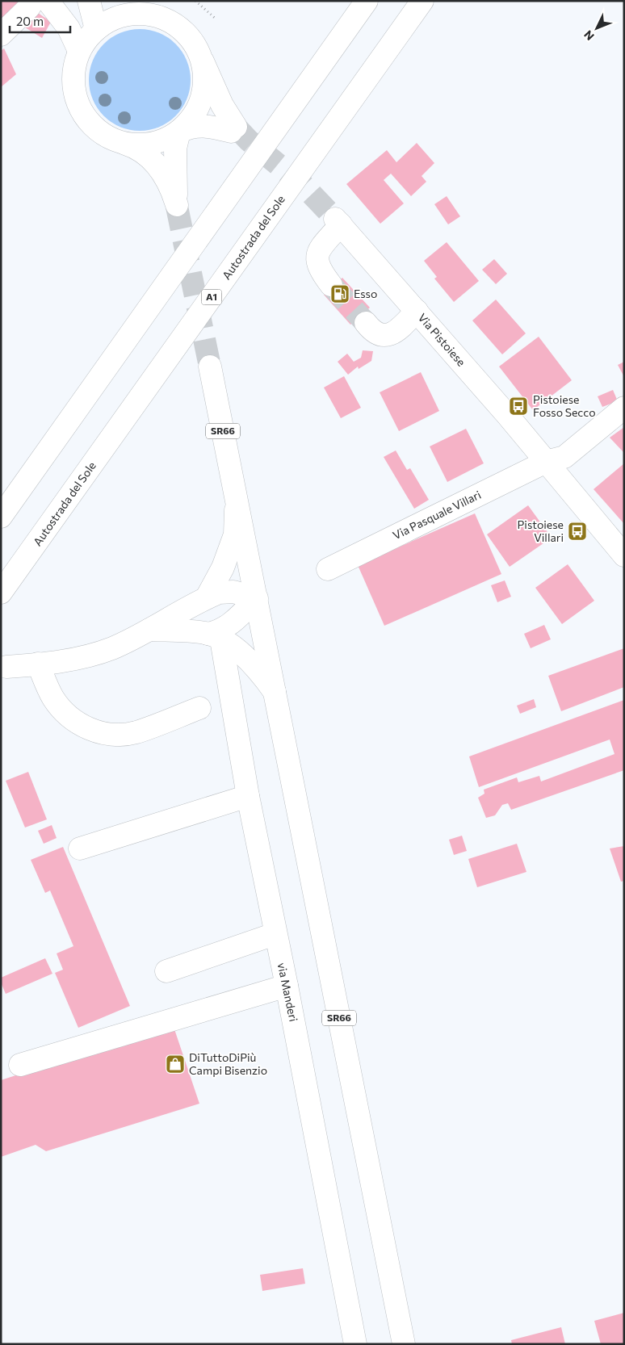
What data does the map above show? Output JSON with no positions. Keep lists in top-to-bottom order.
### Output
{
  "streets": {
    "main road": [
      "Autostrada del Sole",
      "A1",
      "Via Pistoiese",
      "SR66",
      "Via Pasquale Villari",
      "via Manderi"
    ]
  },
  "crossings": [
    ["Via Pistoiese", "Via Pasquale Villari"]
  ],
  "places": {
    "fuel station": ["Esso"],
    "bus stop": ["Pistoiese Fosso Secco", "Pistoiese Villari"],
    "shop": ["DiTuttoDiPiù Campi Bisenzio"]
  },
  "scale_bar": "20 m",
  "north": "bottom left"
}
